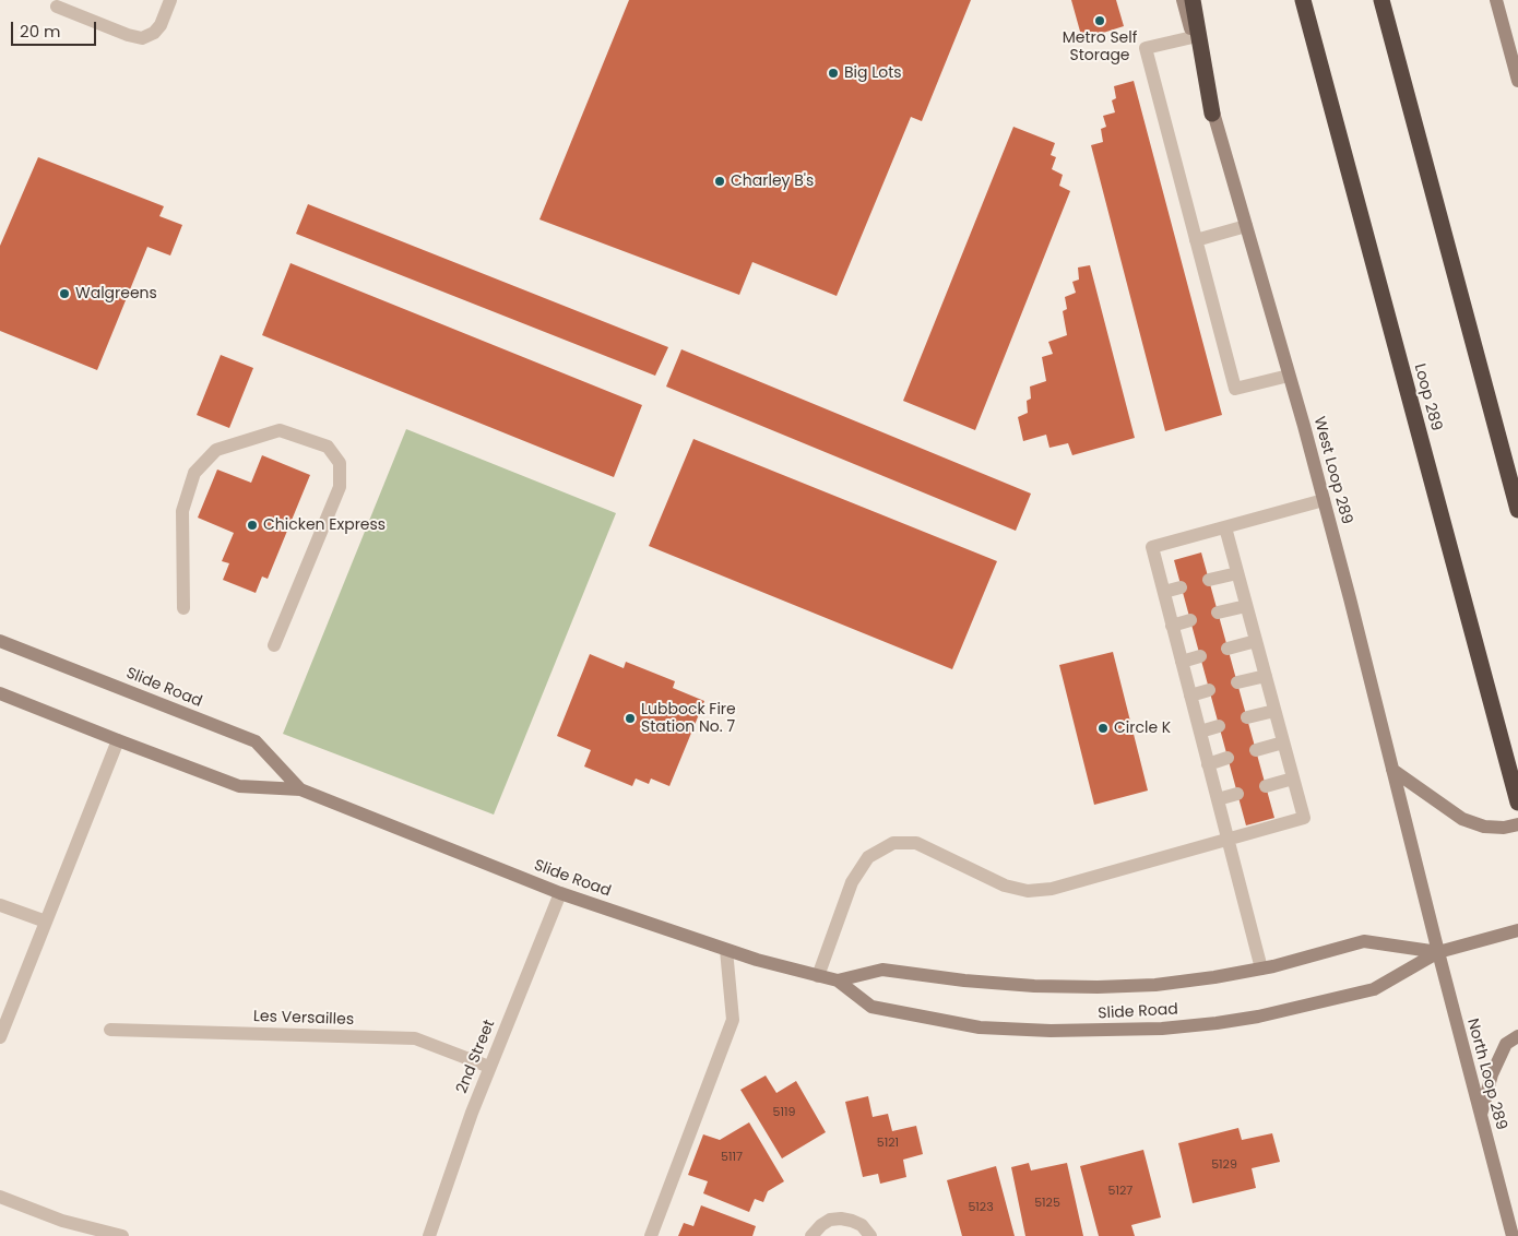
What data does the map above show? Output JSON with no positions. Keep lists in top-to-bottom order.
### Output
{
  "streets": {
    "highway": ["Loop 289"],
    "main road": ["West Loop 289", "Slide Road", "North Loop 289"],
    "street": ["Les Versailles", "2nd Street"]
  },
  "crossings": [
    ["West Loop 289", "Slide Road"],
    ["West Loop 289", "North Loop 289"],
    ["Slide Road", "2nd Street"],
    ["Slide Road", "North Loop 289"],
    ["Les Versailles", "2nd Street"]
  ],
  "places": [
    "Metro Self Storage",
    "Big Lots",
    "Charley B's",
    "Walgreens",
    "Chicken Express",
    "Lubbock Fire Station No. 7",
    "Circle K"
  ],
  "house_numbers": [
    "5119",
    "5121",
    "5117",
    "5129",
    "5127",
    "5125",
    "5123"
  ],
  "scale_bar": "20 m"
}
